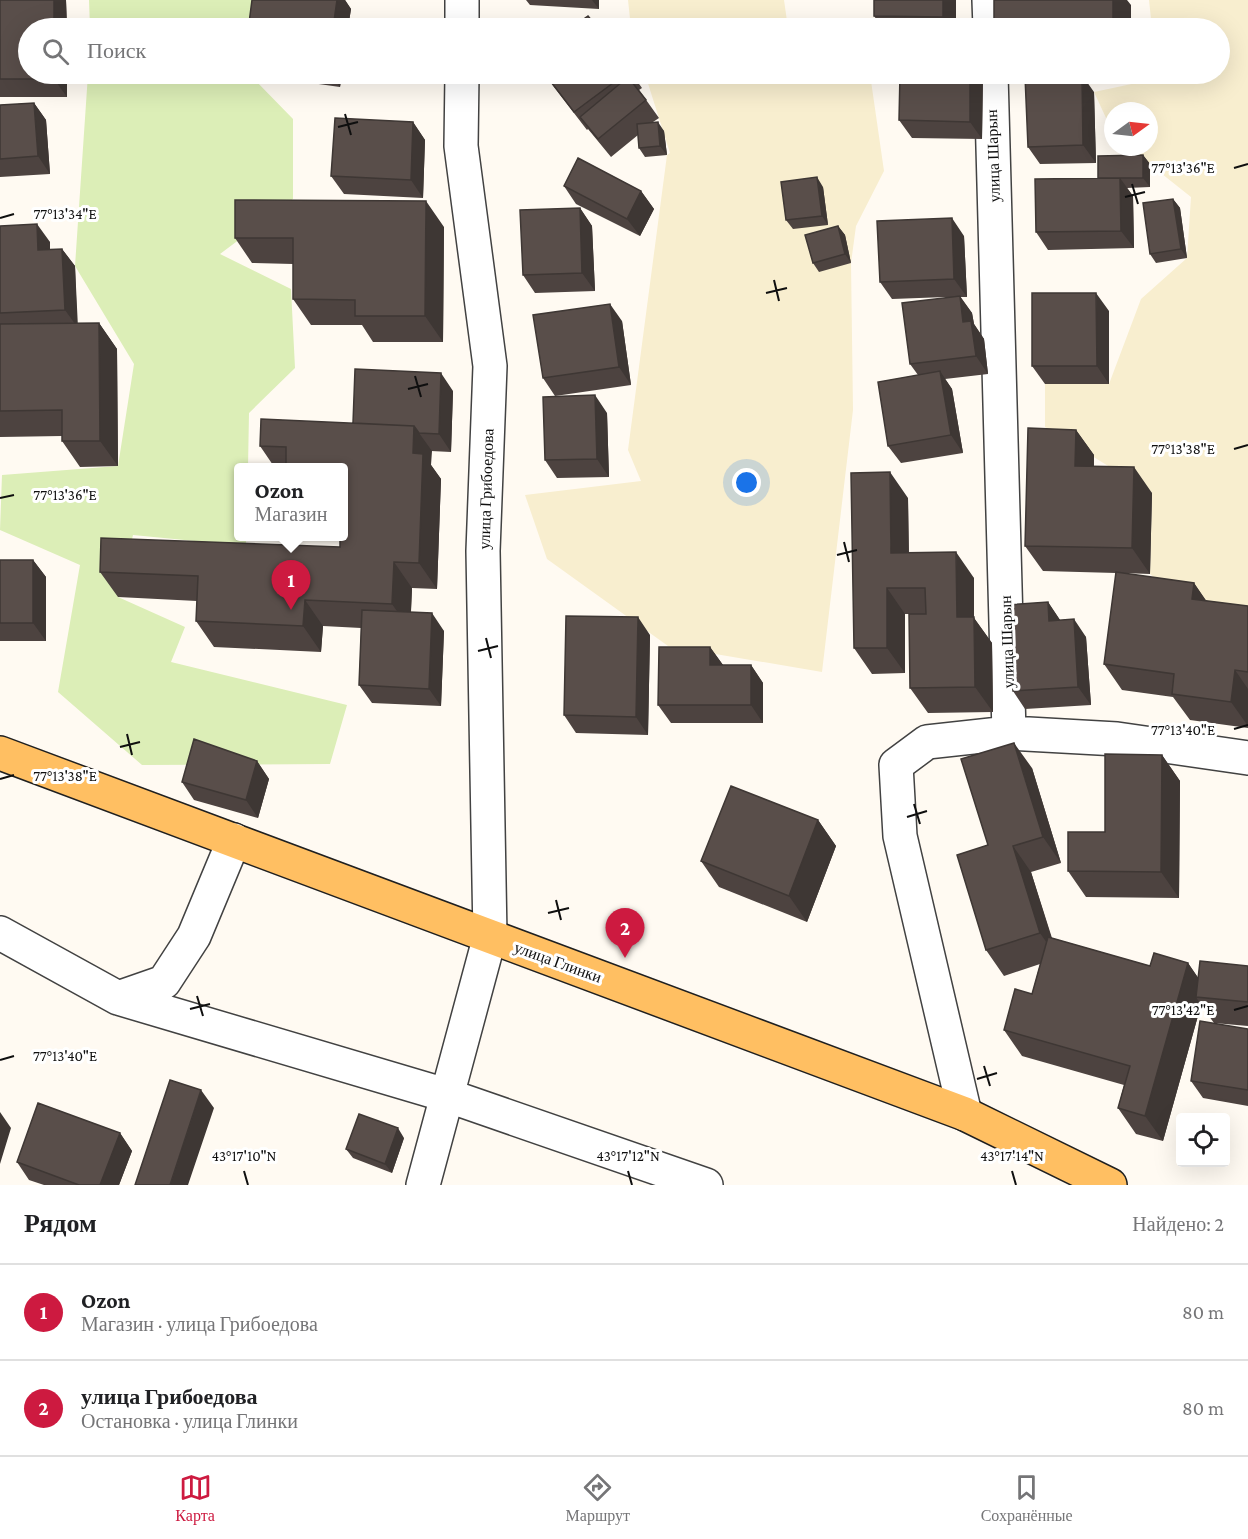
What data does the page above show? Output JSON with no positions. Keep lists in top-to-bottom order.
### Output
{
  "streets": {
    "main road": ["улица Глинки"],
    "street": ["улица Шарын", "улица Грибоедова"]
  },
  "crossings": [
    ["улица Грибоедова", "улица Глинки"]
  ],
  "north": "right",
  "page": {
    "search": "Поиск",
    "popup": ["Ozon", "Магазин"],
    "pins": ["1", "2"],
    "heading": ["Рядом", "Найдено: 2"],
    "list": [
      {
        "mark": "1",
        "name": "Ozon",
        "note": "Магазин · улица Грибоедова",
        "value": "80 m"
      },
      {
        "mark": "2",
        "name": "улица Грибоедова",
        "note": "Остановка · улица Глинки",
        "value": "80 m"
      }
    ],
    "nav": ["Карта", "Маршрут", "Сохранённые"]
  },
  "coordinates": [
    "77°13'36\"E",
    "77°13'34\"E",
    "77°13'38\"E",
    "77°13'40\"E",
    "77°13'42\"E",
    "43°17'10\"N",
    "43°17'12\"N",
    "43°17'14\"N"
  ]
}
